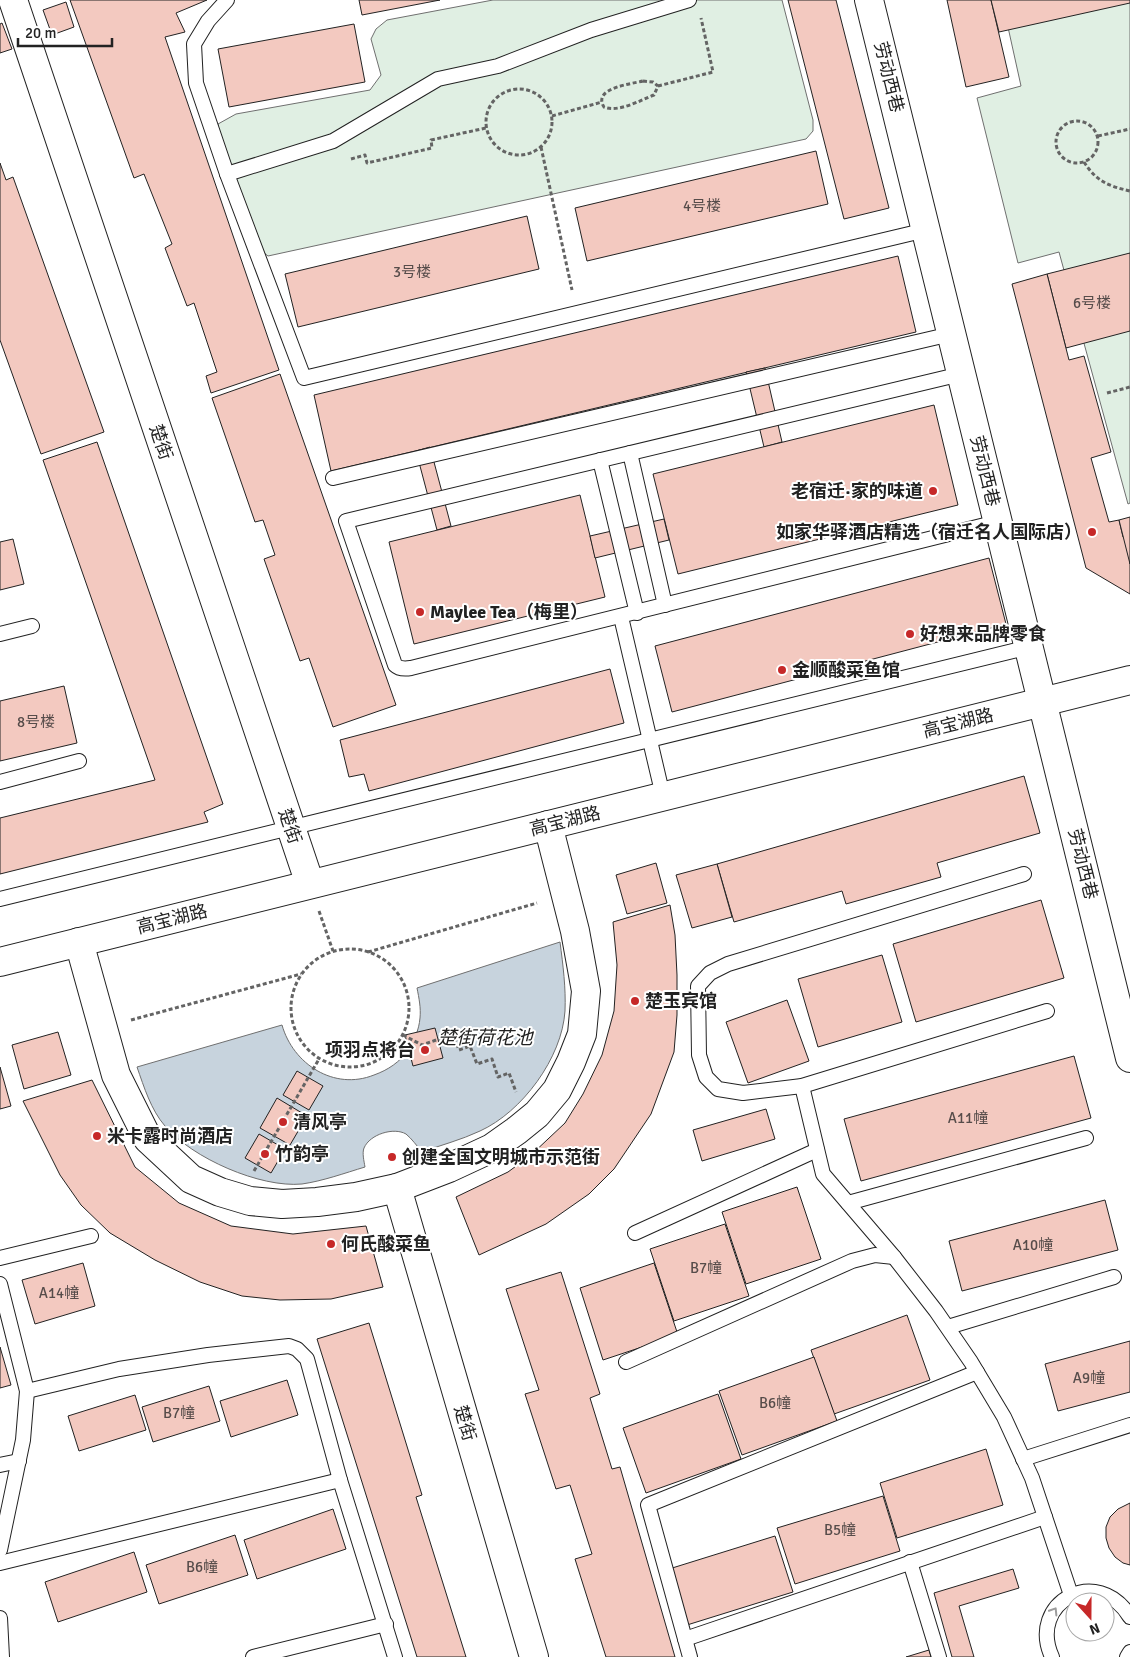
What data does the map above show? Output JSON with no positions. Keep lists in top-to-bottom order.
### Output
{
  "streets": {
    "street": ["劳动西巷", "楚街", "高宝湖路"]
  },
  "crossings": [
    ["劳动西巷", "高宝湖路"],
    ["楚街", "高宝湖路"]
  ],
  "water": ["楚街荷花池"],
  "places": [
    "老宿迁·家的味道",
    "如家华驿酒店精选（宿迁名人国际店）",
    "Maylee Tea（梅里）",
    "好想来品牌零食",
    "金顺酸菜鱼馆",
    "楚玉宾馆",
    "项羽点将台",
    "清风亭",
    "米卡露时尚酒店",
    "竹韵亭",
    "创建全国文明城市示范街",
    "何氏酸菜鱼"
  ],
  "house_numbers": [
    "4号楼",
    "3号楼",
    "6号楼",
    "8号楼",
    "A11幢",
    "A10幢",
    "B7幢",
    "A14幢",
    "A9幢",
    "B6幢",
    "B7幢",
    "B5幢",
    "B6幢"
  ],
  "scale_bar": "20 m",
  "north": "bottom"
}
